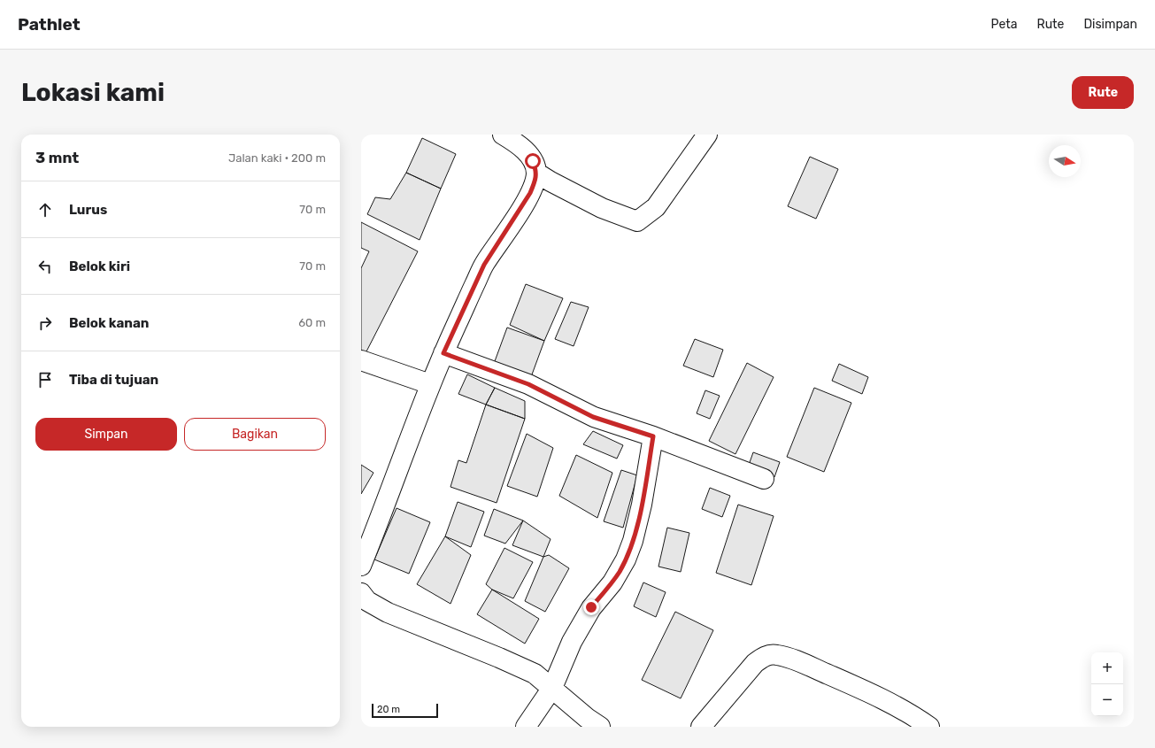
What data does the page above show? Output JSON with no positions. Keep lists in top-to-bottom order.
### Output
{
  "scale_bar": "20 m",
  "north": "right",
  "page": {
    "header": "Pathlet",
    "nav": ["Peta", "Rute", "Disimpan"],
    "buttons": [
      "Rute",
      ["Simpan", "Bagikan"]
    ],
    "title": "Lokasi kami",
    "heading": ["3 mnt", "Jalan kaki · 200 m"],
    "list": [
      ["Lurus", "70 m"],
      ["Belok kiri", "70 m"],
      ["Belok kanan", "60 m"],
      "Tiba di tujuan"
    ],
    "map_buttons": ["+", "−"],
    "scale": "20 m"
  }
}
